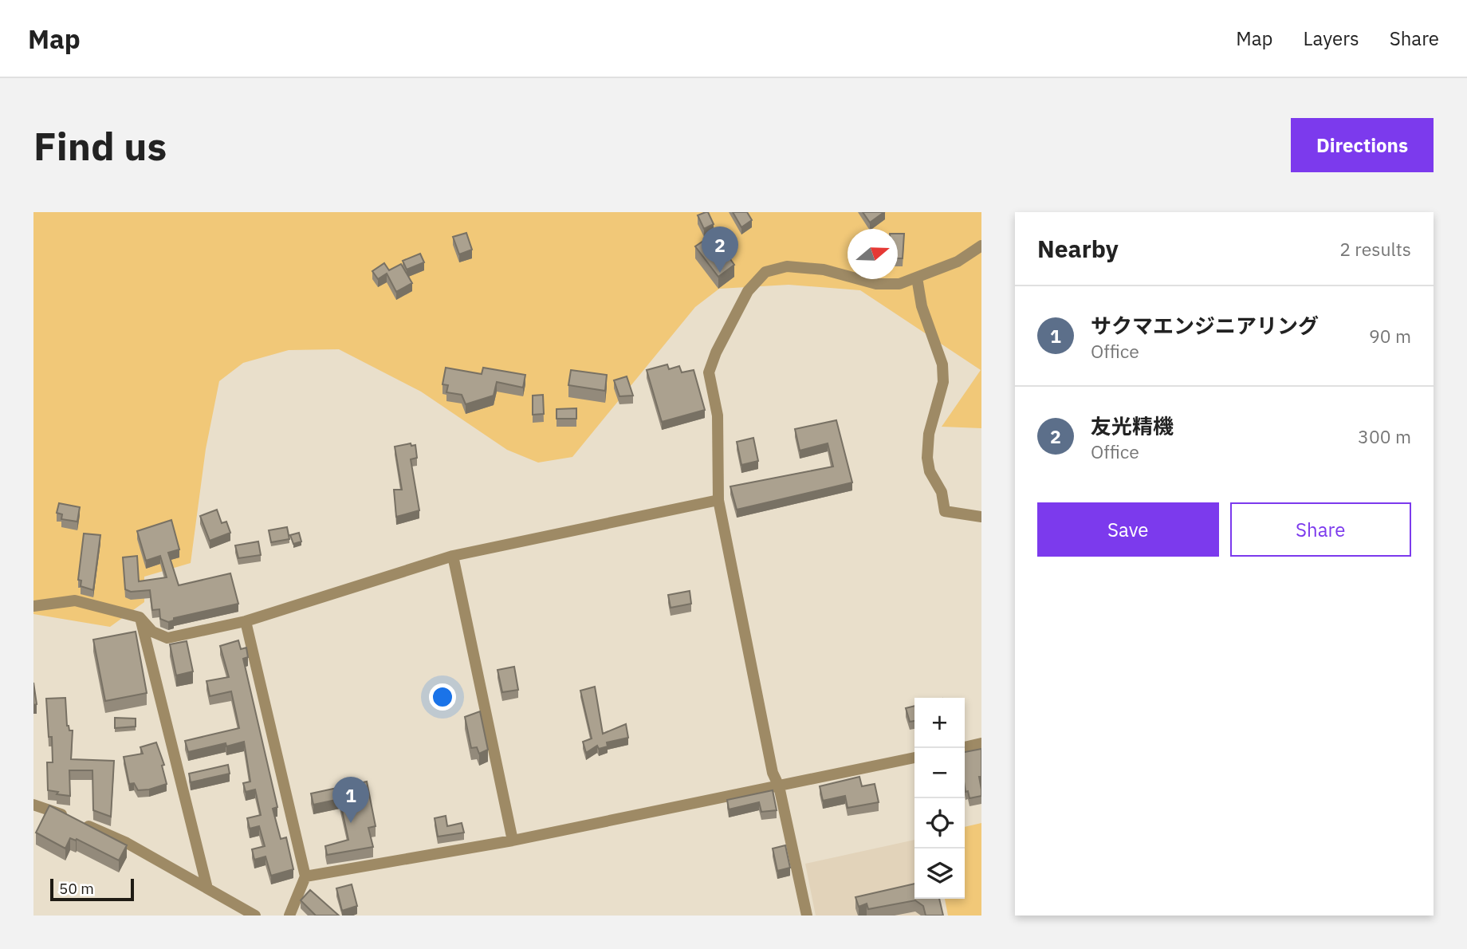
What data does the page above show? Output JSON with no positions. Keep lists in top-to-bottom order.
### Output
{
  "scale_bar": "50 m",
  "north": "right",
  "page": {
    "header": "Map",
    "nav": ["Map", "Layers", "Share"],
    "buttons": [
      "Directions",
      ["Save", "Share"]
    ],
    "title": "Find us",
    "heading": ["Nearby", "2 results"],
    "pins": ["2", "1"],
    "list": [
      {
        "mark": "1",
        "name": "サクマエンジニアリング",
        "note": "Office",
        "value": "90 m"
      },
      {
        "mark": "2",
        "name": "友光精機",
        "note": "Office",
        "value": "300 m"
      }
    ],
    "map_buttons": ["+", "−"],
    "scale": "50 m"
  }
}
